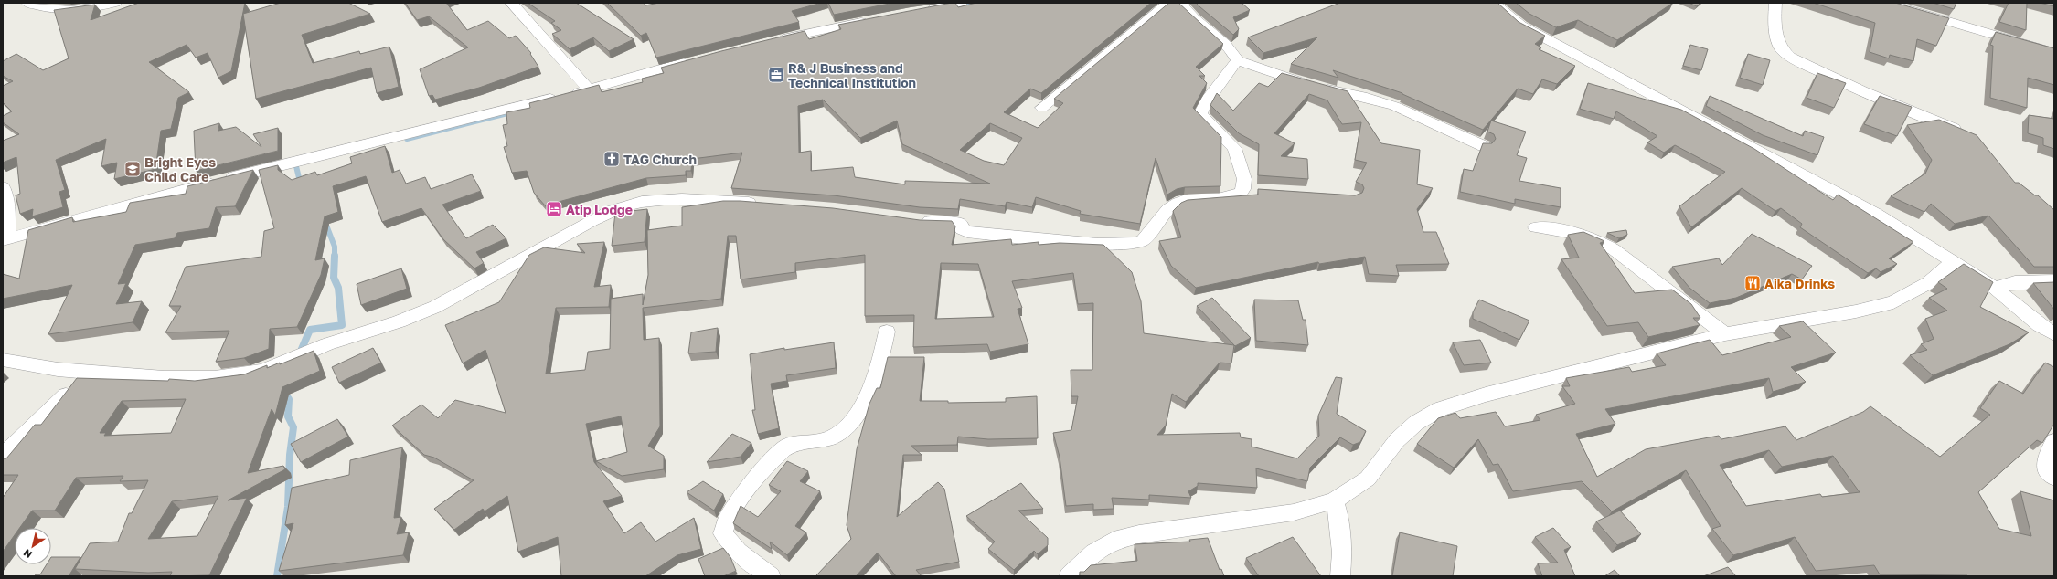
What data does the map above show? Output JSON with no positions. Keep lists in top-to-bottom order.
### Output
{
  "places": {
    "office": ["R& J Business and Technical Institution"],
    "church": ["TAG Church"],
    "school or university": ["Bright Eyes Child Care"],
    "hotel": ["Atip Lodge"],
    "restaurant": ["Aika Drinks"]
  },
  "north": "bottom left"
}
